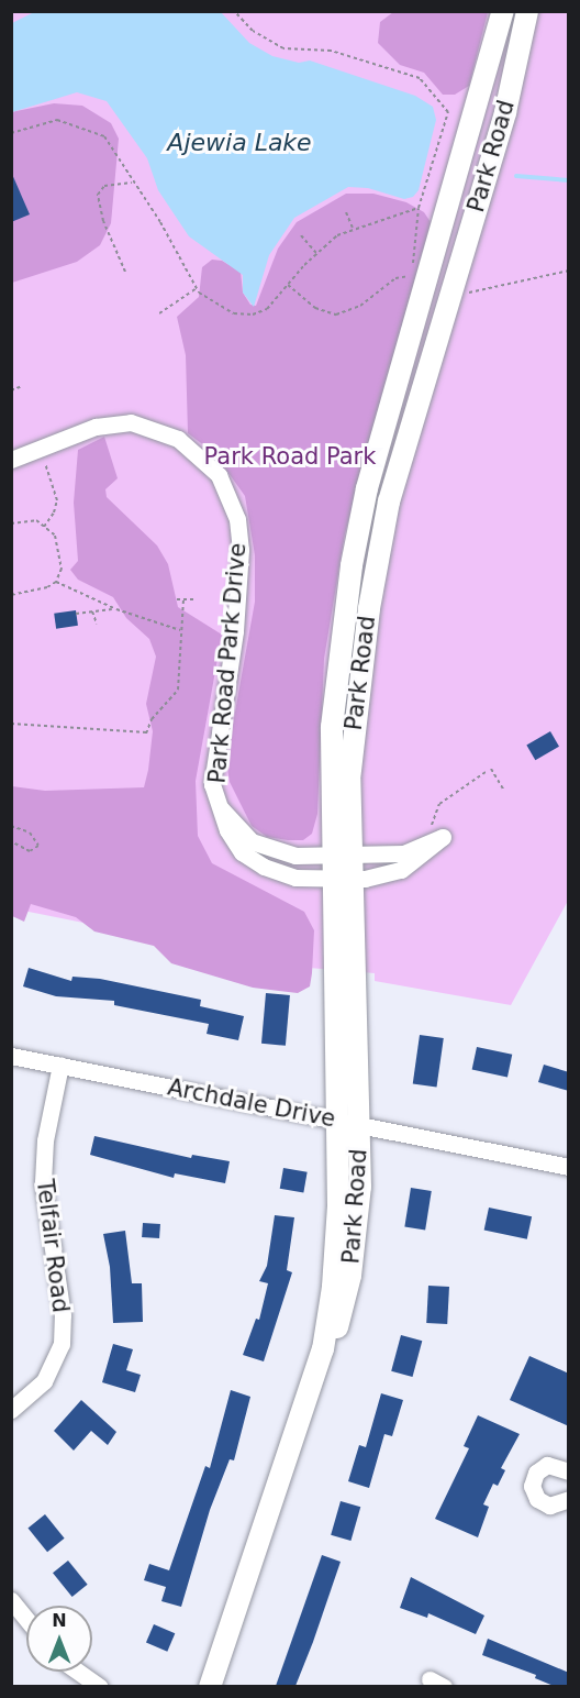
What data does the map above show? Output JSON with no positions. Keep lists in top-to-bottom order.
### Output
{
  "streets": {
    "main road": ["Park Road"],
    "street": ["Park Road Park Drive", "Archdale Drive", "Telfair Road"]
  },
  "crossings": [
    ["Park Road", "Park Road Park Drive"],
    ["Park Road", "Archdale Drive"],
    ["Archdale Drive", "Telfair Road"]
  ],
  "water": ["Ajewia Lake"],
  "parks": ["Park Road Park"],
  "north": "top"
}
